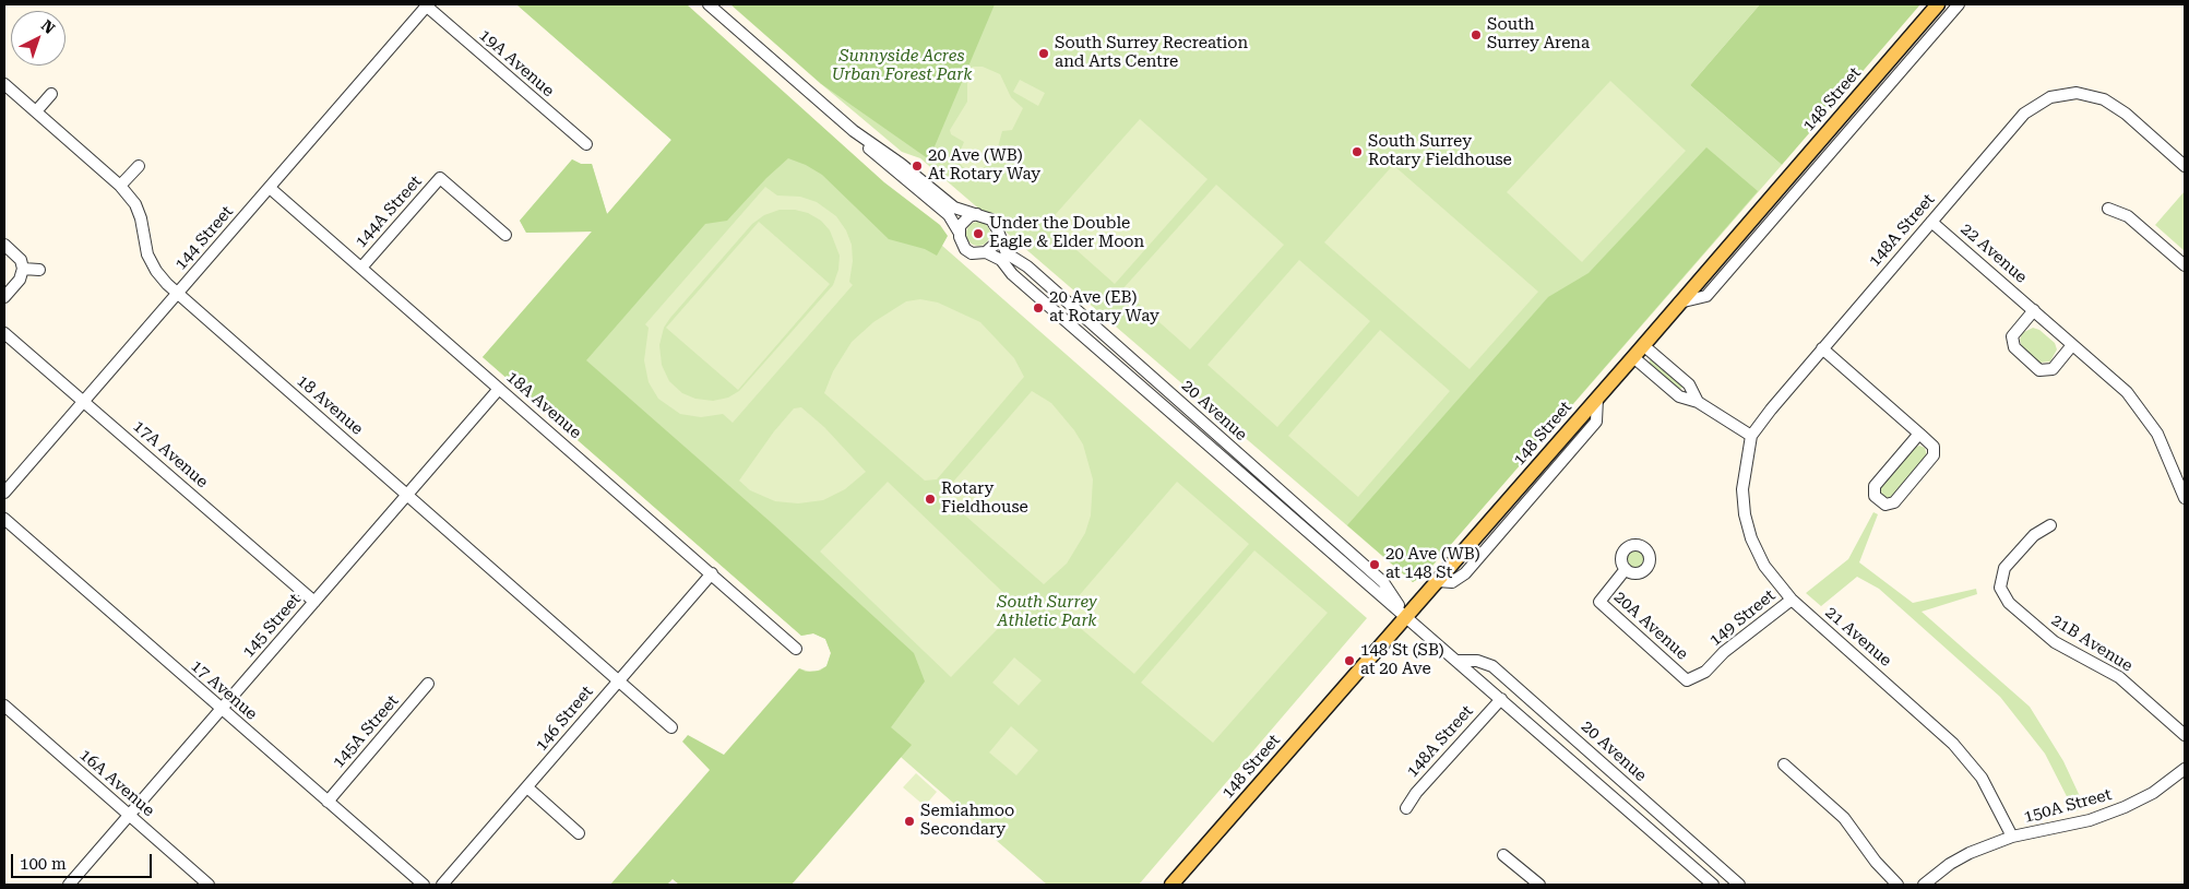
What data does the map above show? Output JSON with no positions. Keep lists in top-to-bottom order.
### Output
{
  "streets": {
    "main road": ["148 Street"],
    "street": [
      "19A Avenue",
      "144A Street",
      "148A Street",
      "144 Street",
      "22 Avenue",
      "18 Avenue",
      "18A Avenue",
      "20 Avenue",
      "17A Avenue",
      "149 Street",
      "145 Street",
      "20A Avenue",
      "21 Avenue",
      "21B Avenue",
      "17 Avenue",
      "146 Street",
      "145A Street",
      "16A Avenue",
      "150A Street"
    ]
  },
  "crossings": [
    ["19A Avenue", "144 Street"],
    ["148 Street", "20 Avenue"],
    ["144A Street", "18A Avenue"],
    ["148A Street", "22 Avenue"],
    ["148A Street", "20 Avenue"],
    ["148A Street", "21 Avenue"],
    ["144 Street", "18 Avenue"],
    ["144 Street", "18A Avenue"],
    ["144 Street", "17A Avenue"],
    ["18 Avenue", "145 Street"],
    ["18 Avenue", "146 Street"],
    ["18A Avenue", "145 Street"],
    ["18A Avenue", "146 Street"],
    ["17A Avenue", "145 Street"],
    ["149 Street", "20A Avenue"],
    ["149 Street", "21 Avenue"],
    ["145 Street", "17 Avenue"],
    ["145 Street", "16A Avenue"],
    ["21 Avenue", "150A Street"],
    ["17 Avenue", "145A Street"]
  ],
  "parks": ["Sunnyside Acres Urban Forest Park", "South Surrey Athletic Park"],
  "places": [
    "South Surrey Arena",
    "South Surrey Recreation and Arts Centre",
    "South Surrey Rotary Fieldhouse",
    "20 Ave (WB) At Rotary Way",
    "Under the Double Eagle & Elder Moon",
    "20 Ave (EB) at Rotary Way",
    "Rotary Fieldhouse",
    "20 Ave (WB) at 148 St",
    "148 St (SB) at 20 Ave",
    "Semiahmoo Secondary"
  ],
  "scale_bar": "100 m",
  "north": "top right"
}
